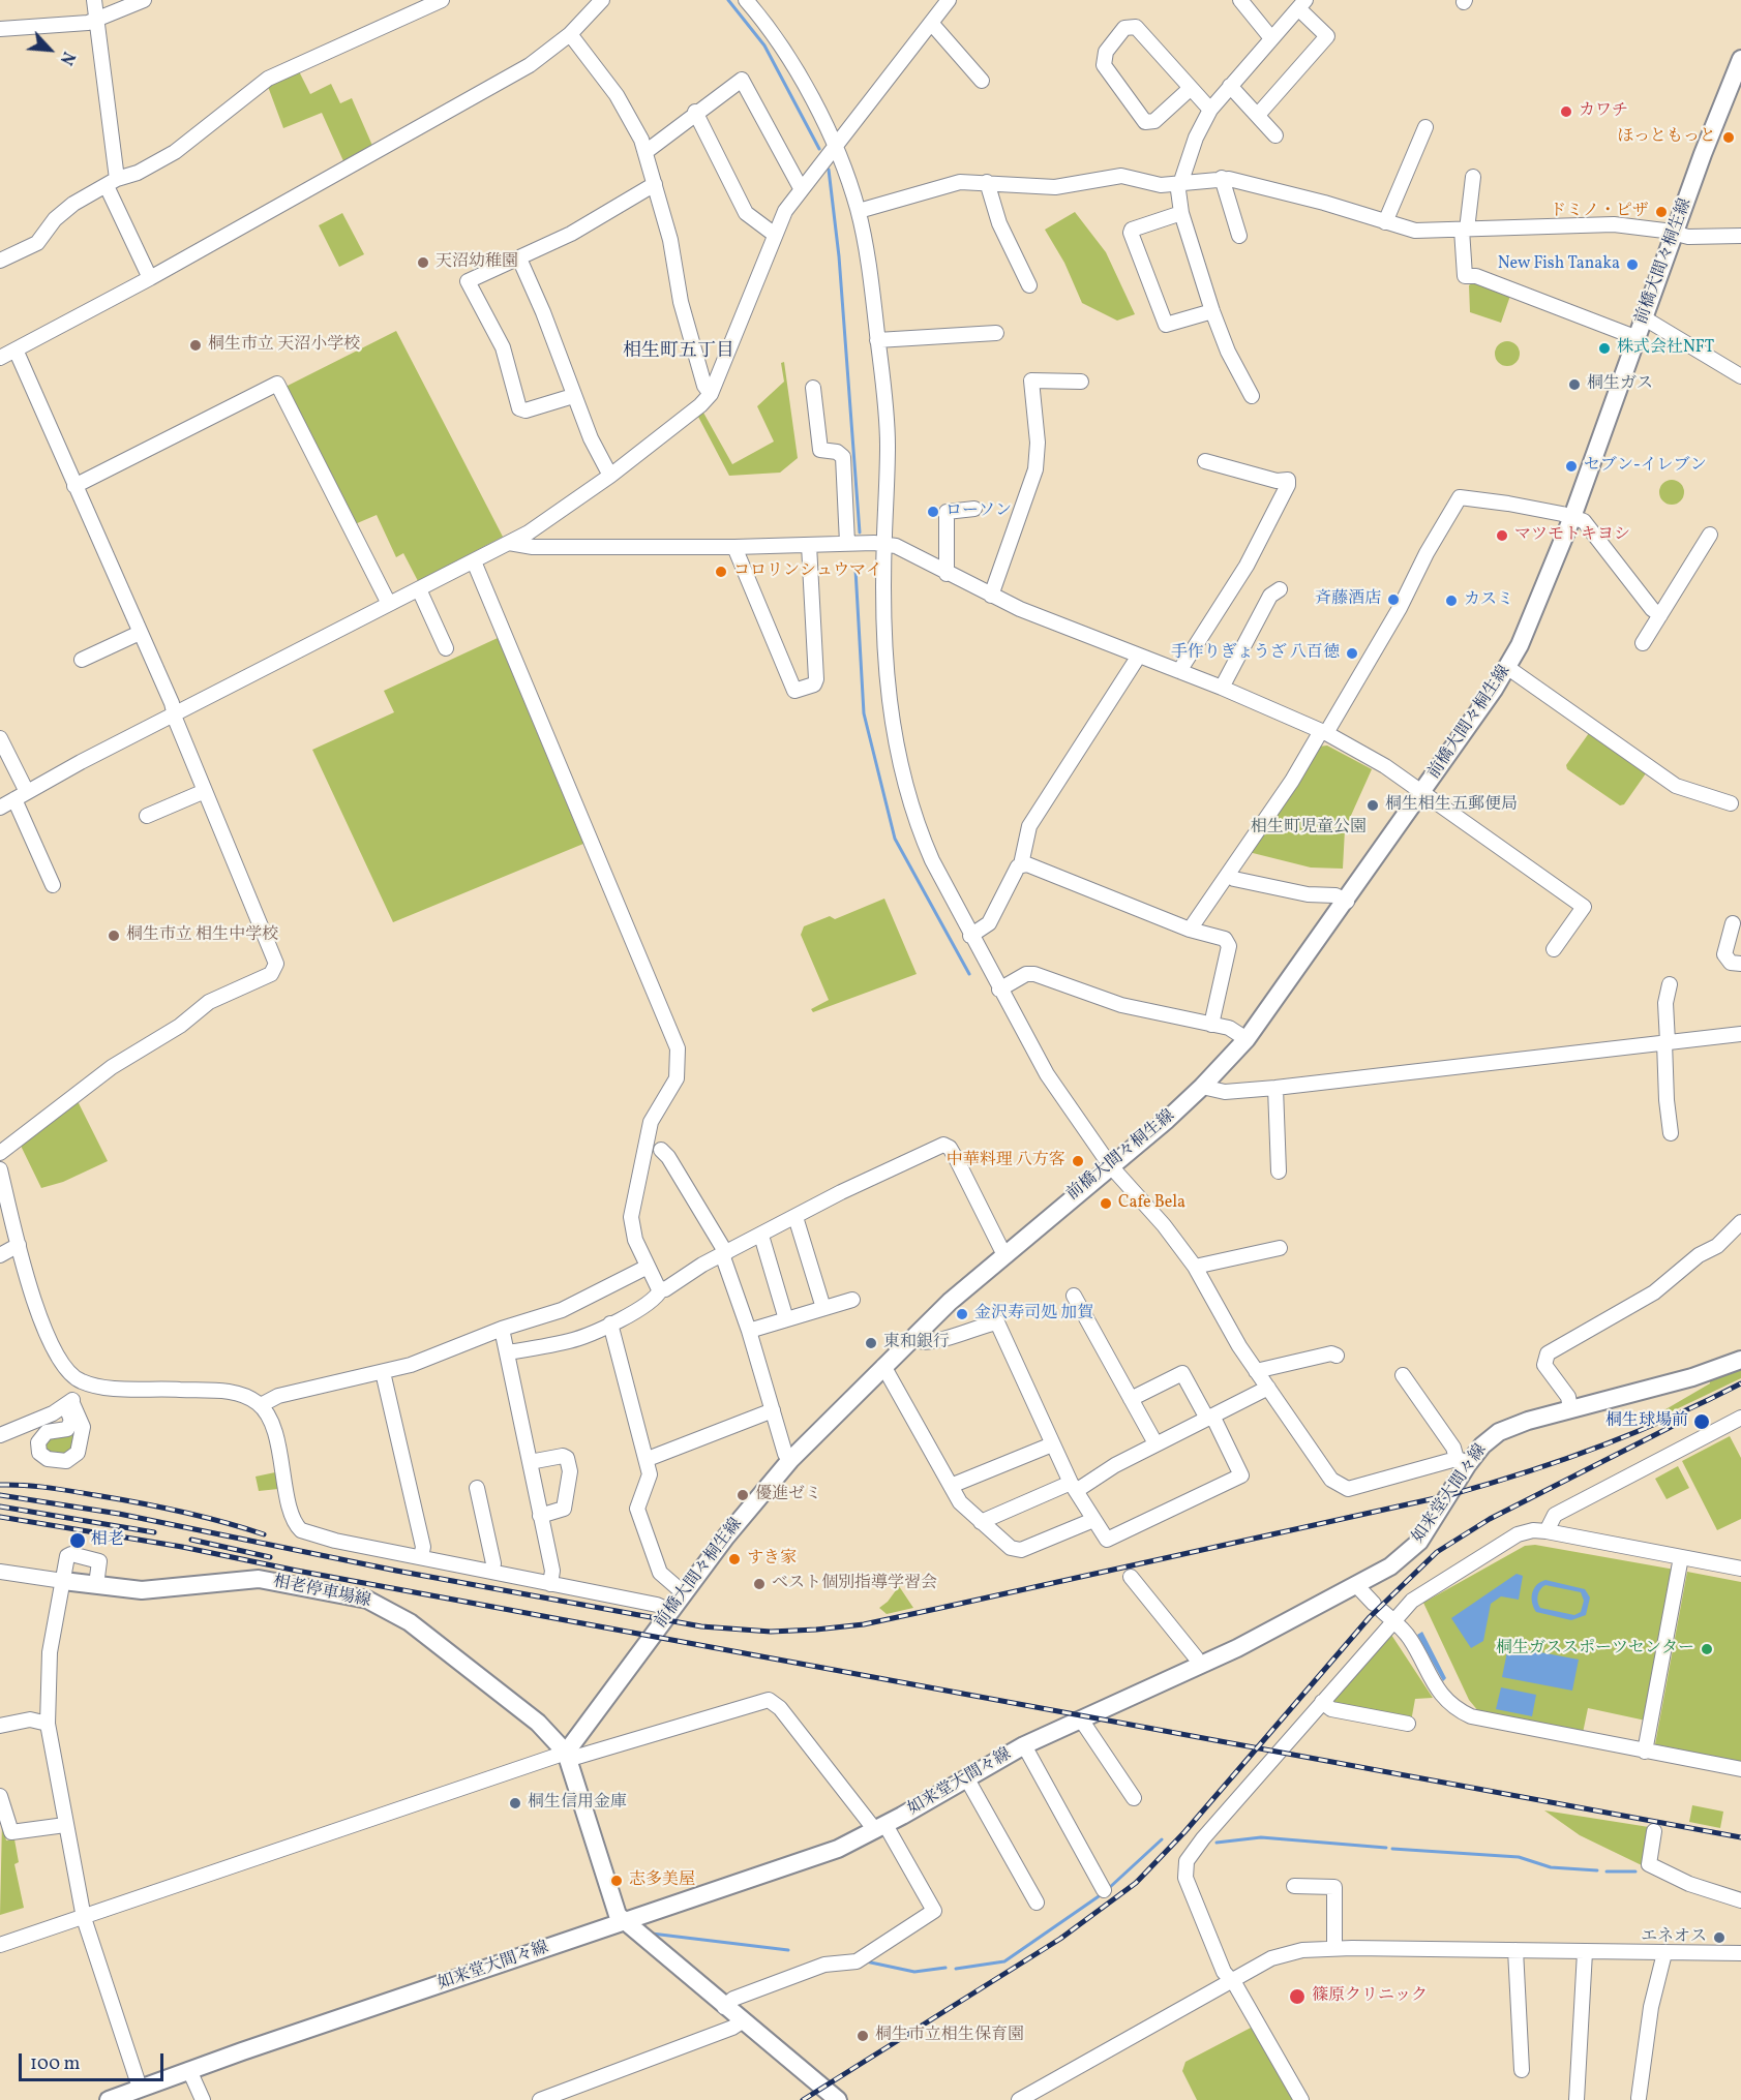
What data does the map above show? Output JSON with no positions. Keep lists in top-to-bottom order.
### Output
{
  "streets": {
    "main road": ["前橋大間々桐生線", "如来堂大間々線", "相老停車場線"]
  },
  "crossings": [
    ["前橋大間々桐生線", "相老停車場線"]
  ],
  "districts": ["相生町五丁目"],
  "parks": ["相生町児童公園"],
  "places": [
    "カワチ",
    "ほっともっと",
    "ドミノ・ピザ",
    "天沼幼稚園",
    "New Fish Tanaka",
    "桐生市立 天沼小学校",
    "株式会社NFT",
    "桐生ガス",
    "セブン-イレブン",
    "ローソン",
    "マツモトキヨシ",
    "コロリンシュウマイ",
    "斉藤酒店",
    "カスミ",
    "手作りぎょうざ 八百徳",
    "桐生相生五郵便局",
    "桐生市立 相生中学校",
    "中華料理 八方客",
    "Cafe Bela",
    "金沢寿司処 加賀",
    "東和銀行",
    "桐生球場前",
    "優進ゼミ",
    "相老",
    "すき家",
    "ベスト個別指導学習会",
    "桐生ガススポーツセンター",
    "桐生信用金庫",
    "志多美屋",
    "エネオス",
    "篠原クリニック",
    "桐生市立相生保育園"
  ],
  "scale_bar": "100 m",
  "north": "bottom right"
}
